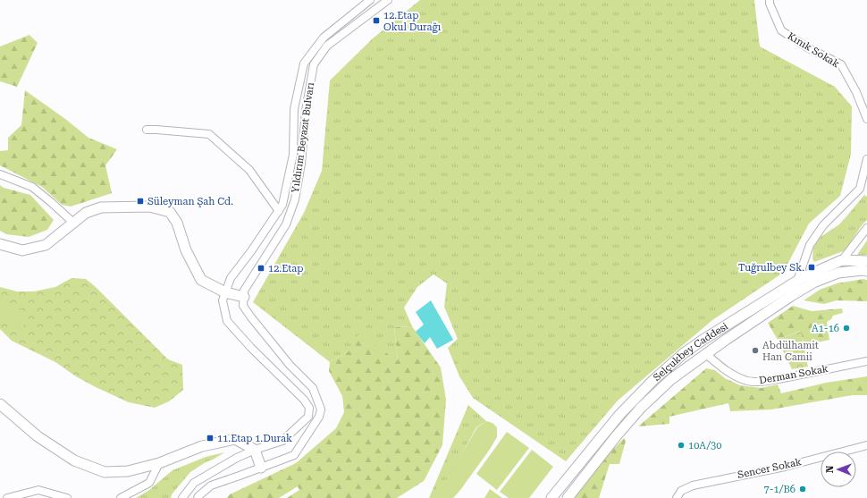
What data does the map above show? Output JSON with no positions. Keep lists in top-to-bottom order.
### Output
{
  "streets": {
    "street": [
      "Kınık Sokak",
      "Yıldırım Beyazıt Bulvarı",
      "Selçukbey Caddesi",
      "Derman Sokak",
      "Sencer Sokak"
    ]
  },
  "crossings": [
    ["Selçukbey Caddesi", "Derman Sokak"]
  ],
  "places": {
    "transit": [
      "12.Etap Okul Durağı",
      "Süleyman Şah Cd.",
      "Tuğrulbey Sk.",
      "12.Etap",
      "11.Etap 1.Durak"
    ],
    "other": [
      "A1-16",
      "Abdülhamit Han Camii",
      "10A/30",
      "7-1/B6"
    ]
  },
  "north": "left"
}
